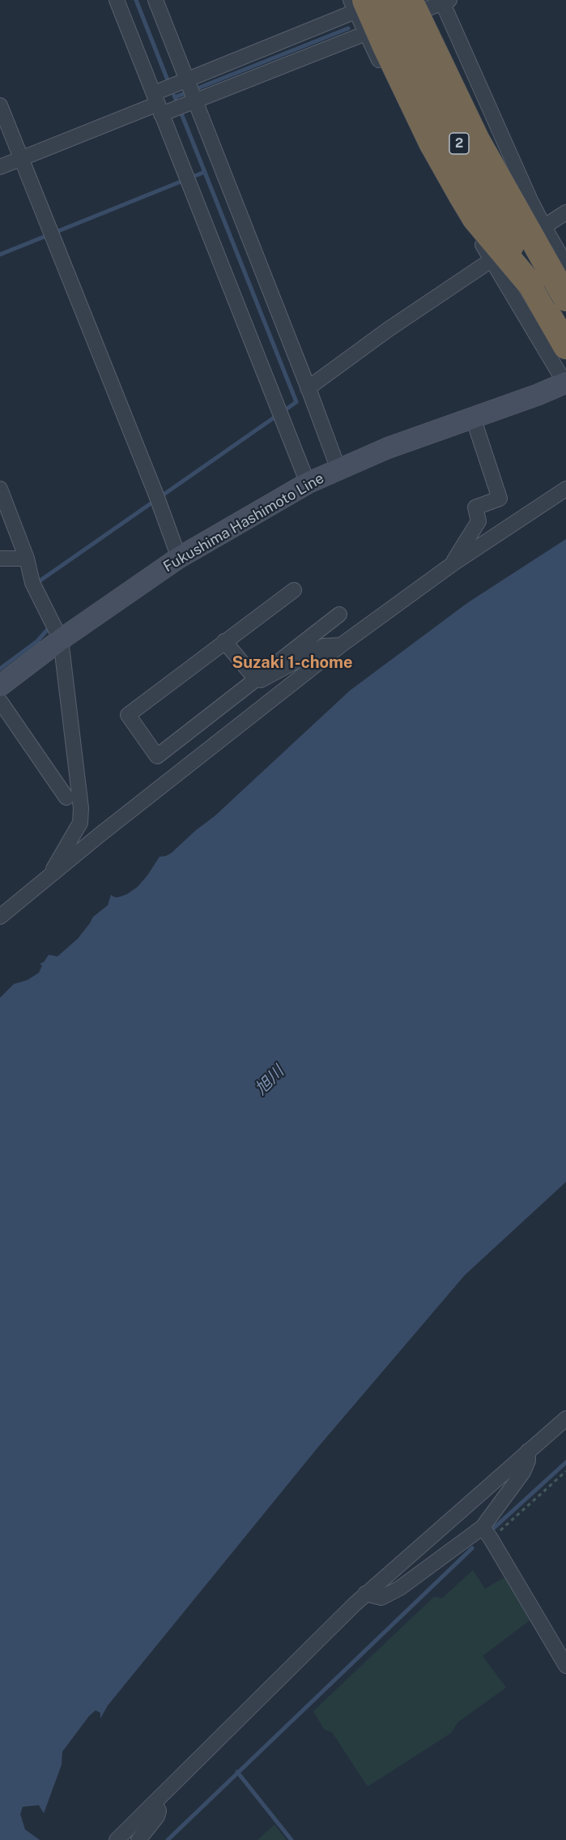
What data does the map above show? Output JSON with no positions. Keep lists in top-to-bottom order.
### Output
{
  "streets": {
    "highway": ["2"],
    "main road": ["Fukushima Hashimoto Line"]
  },
  "districts": ["Suzaki 1-chome"],
  "water": ["旭川"]
}
